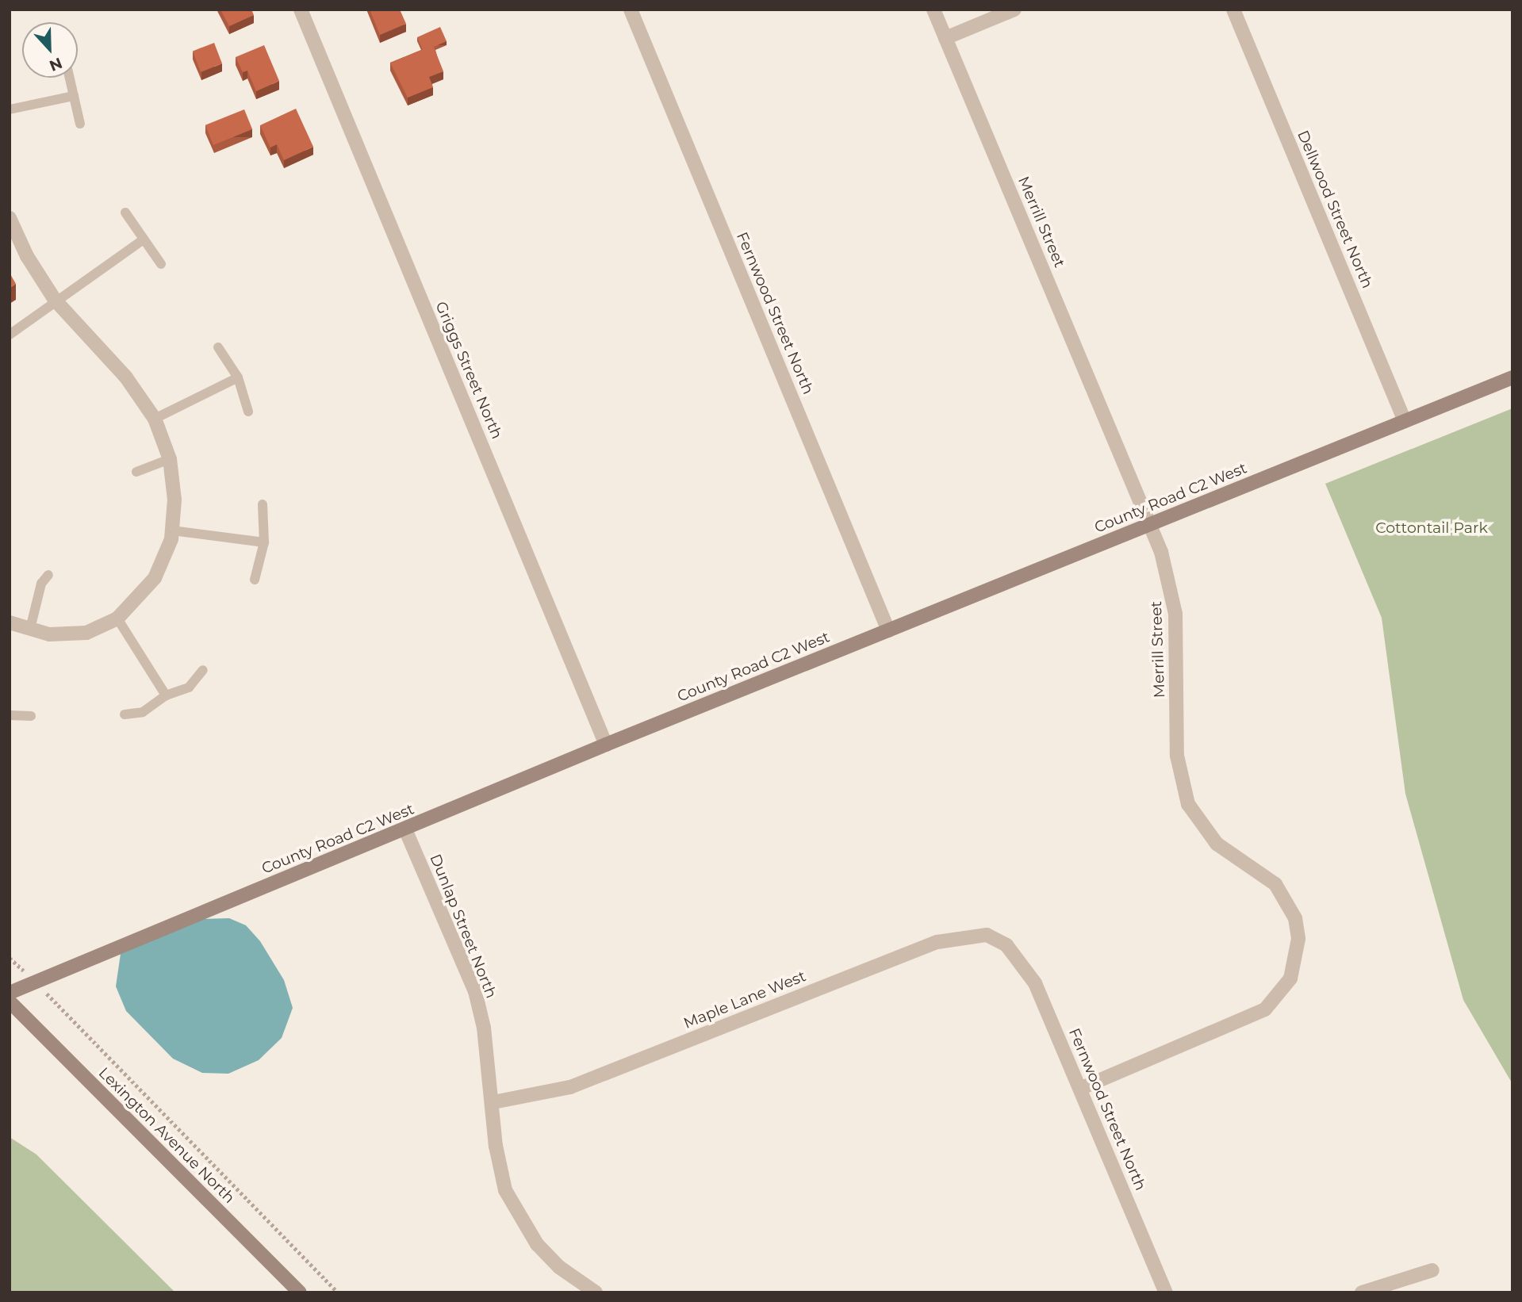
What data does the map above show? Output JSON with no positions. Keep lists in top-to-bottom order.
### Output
{
  "streets": {
    "street": [
      "Dellwood Street North",
      "Merrill Street",
      "Fernwood Street North",
      "Griggs Street North",
      "County Road C2 West",
      "Dunlap Street North",
      "Maple Lane West",
      "Lexington Avenue North"
    ]
  },
  "crossings": [
    ["Dellwood Street North", "County Road C2 West"],
    ["Merrill Street", "Fernwood Street North"],
    ["Merrill Street", "County Road C2 West"],
    ["Fernwood Street North", "County Road C2 West"],
    ["Fernwood Street North", "Maple Lane West"],
    ["Griggs Street North", "County Road C2 West"],
    ["County Road C2 West", "Dunlap Street North"],
    ["Dunlap Street North", "Maple Lane West"]
  ],
  "parks": ["Cottontail Park"],
  "north": "bottom"
}
